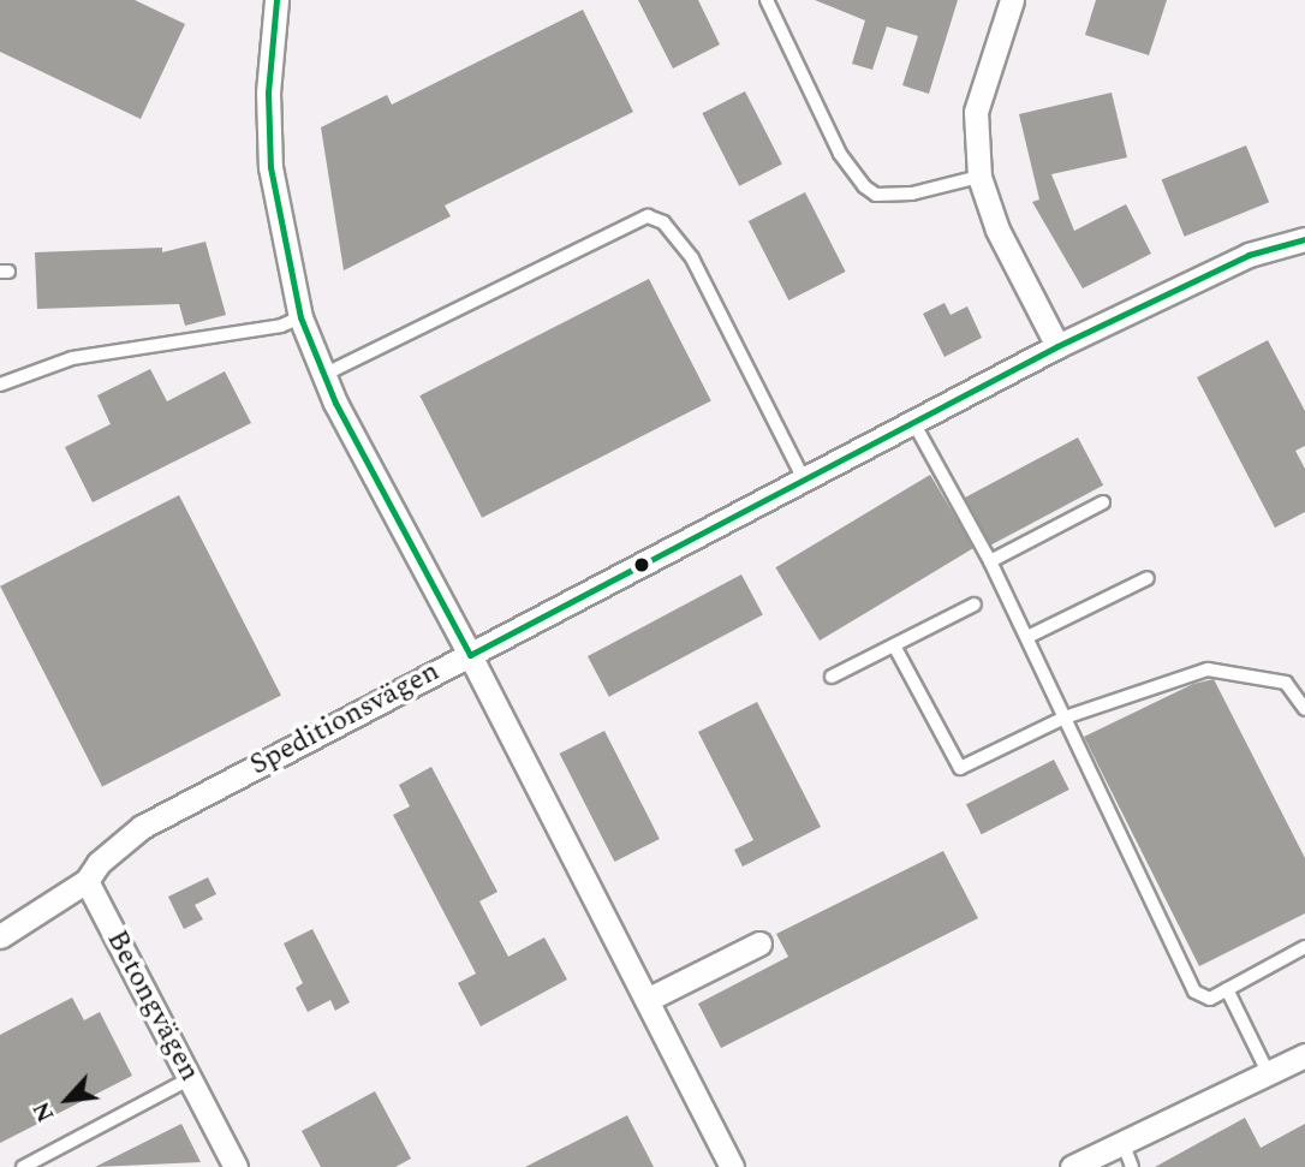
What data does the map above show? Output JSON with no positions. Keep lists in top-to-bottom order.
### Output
{
  "streets": {
    "street": ["Speditionsvägen", "Betongvägen"]
  },
  "crossings": [
    ["Speditionsvägen", "Betongvägen"]
  ],
  "north": "bottom left"
}
